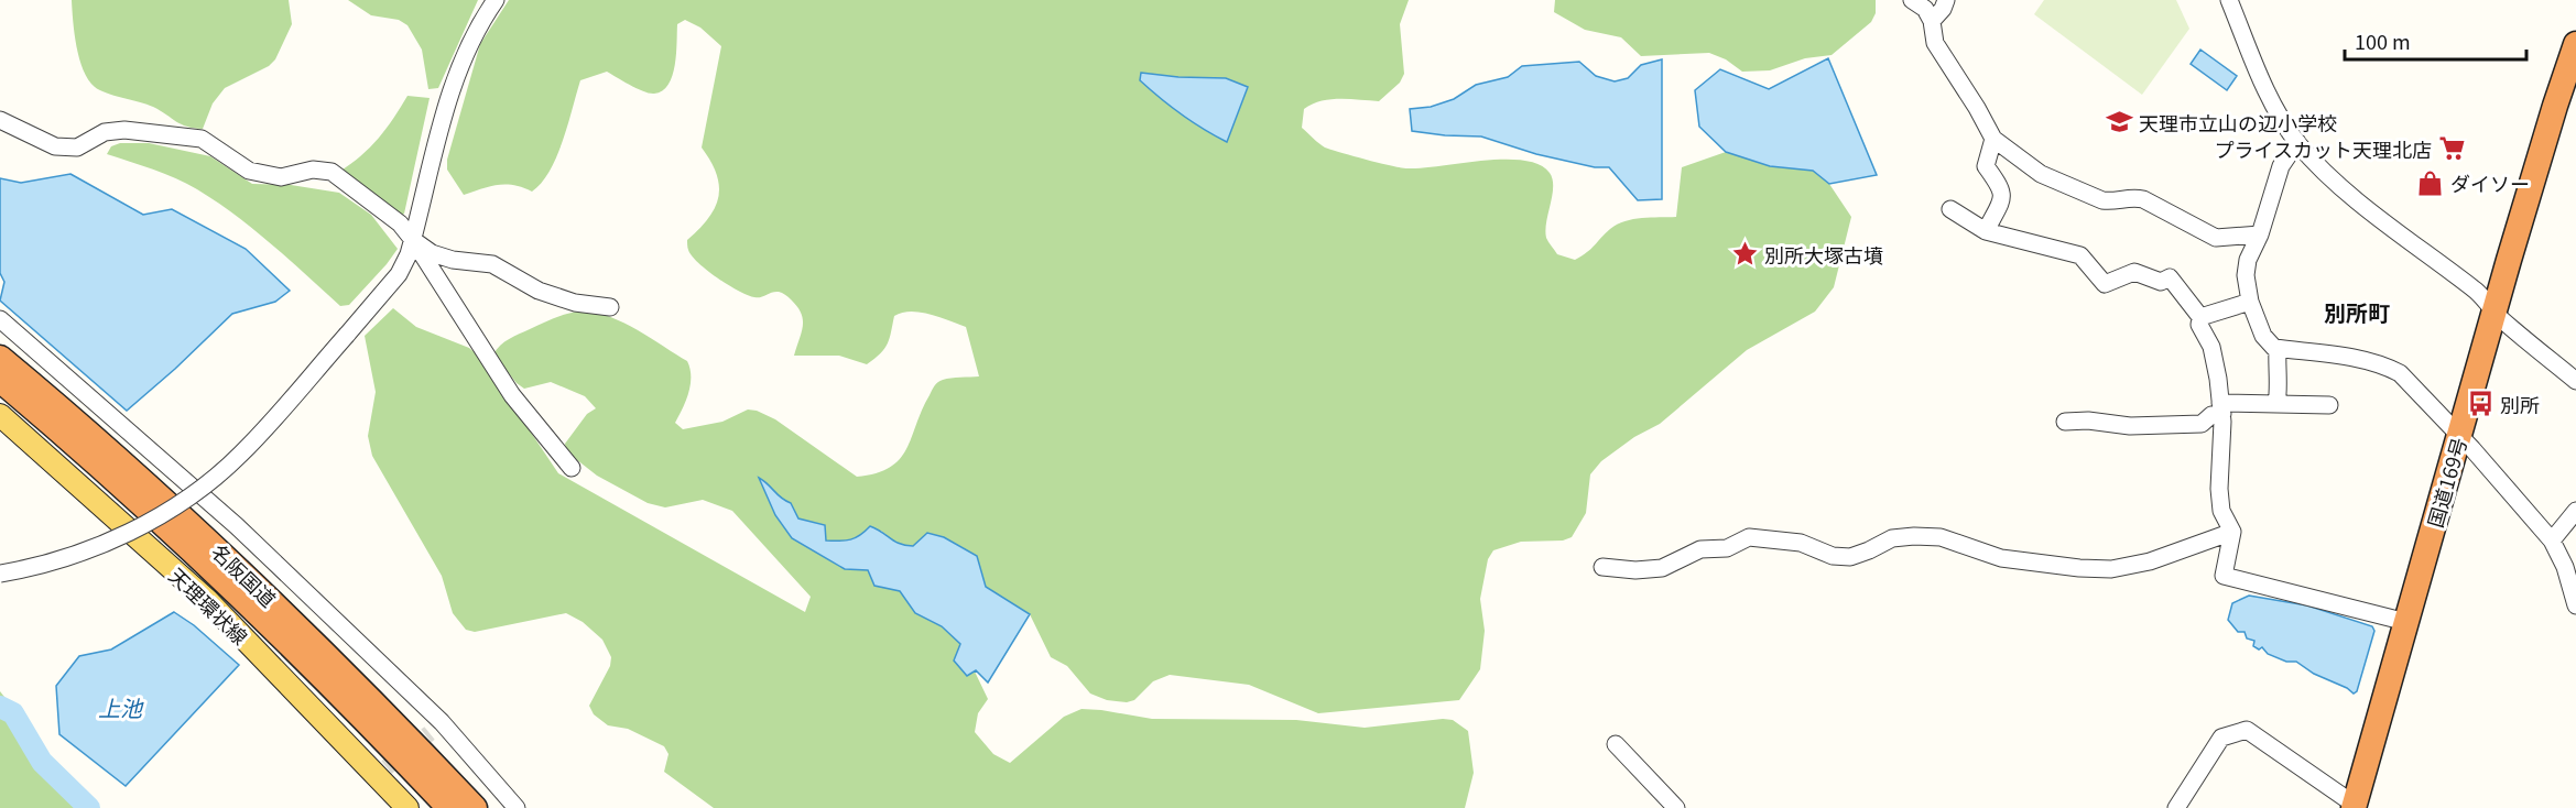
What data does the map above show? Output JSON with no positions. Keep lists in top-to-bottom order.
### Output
{
  "streets": {
    "highway": ["国道169号", "名阪国道"],
    "main road": ["天理環状線"]
  },
  "districts": ["別所町"],
  "water": ["上池"],
  "places": {
    "school or university": ["天理市立山の辺小学校"],
    "supermarket": ["プライスカット天理北店"],
    "shop": ["ダイソー"],
    "place": ["別所大塚古墳"],
    "bus stop": ["別所"]
  },
  "scale_bar": "100 m"
}
